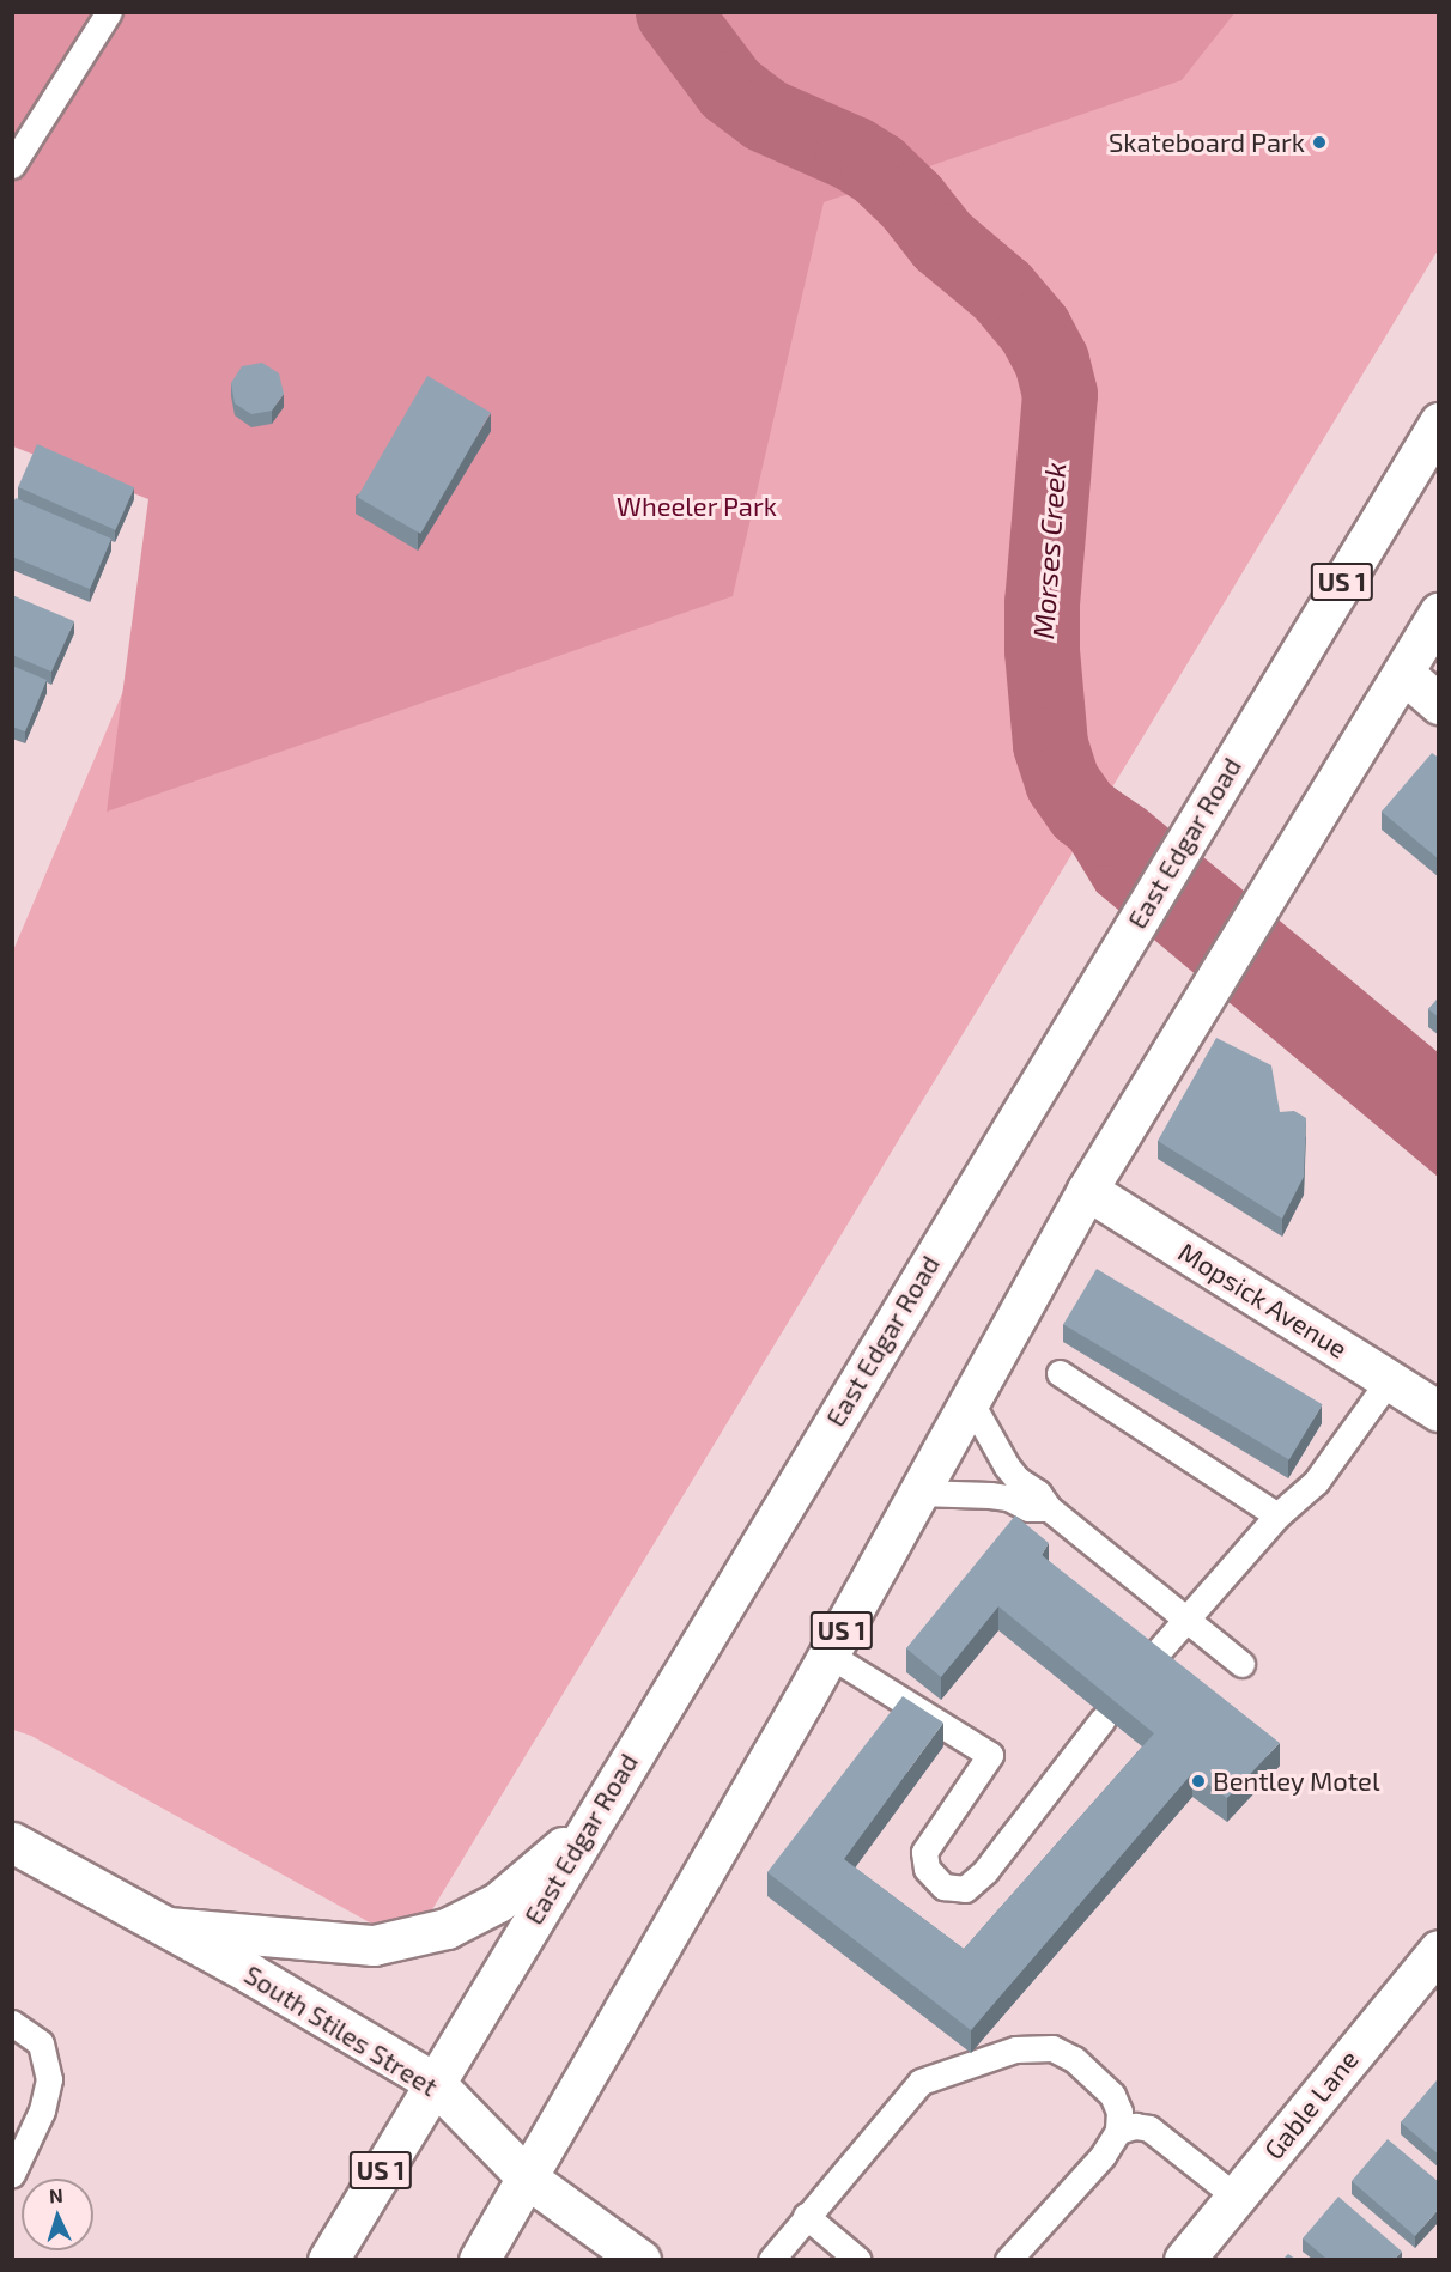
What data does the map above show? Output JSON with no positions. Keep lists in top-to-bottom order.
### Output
{
  "streets": {
    "main road": [
      "US 1",
      "East Edgar Road",
      "Mopsick Avenue",
      "South Stiles Street",
      "Gable Lane"
    ]
  },
  "crossings": [
    ["US 1", "Mopsick Avenue"],
    ["US 1", "South Stiles Street"],
    ["East Edgar Road", "South Stiles Street"]
  ],
  "water": ["Morses Creek"],
  "parks": ["Wheeler Park"],
  "places": ["Skateboard Park", "Bentley Motel"],
  "north": "top"
}
